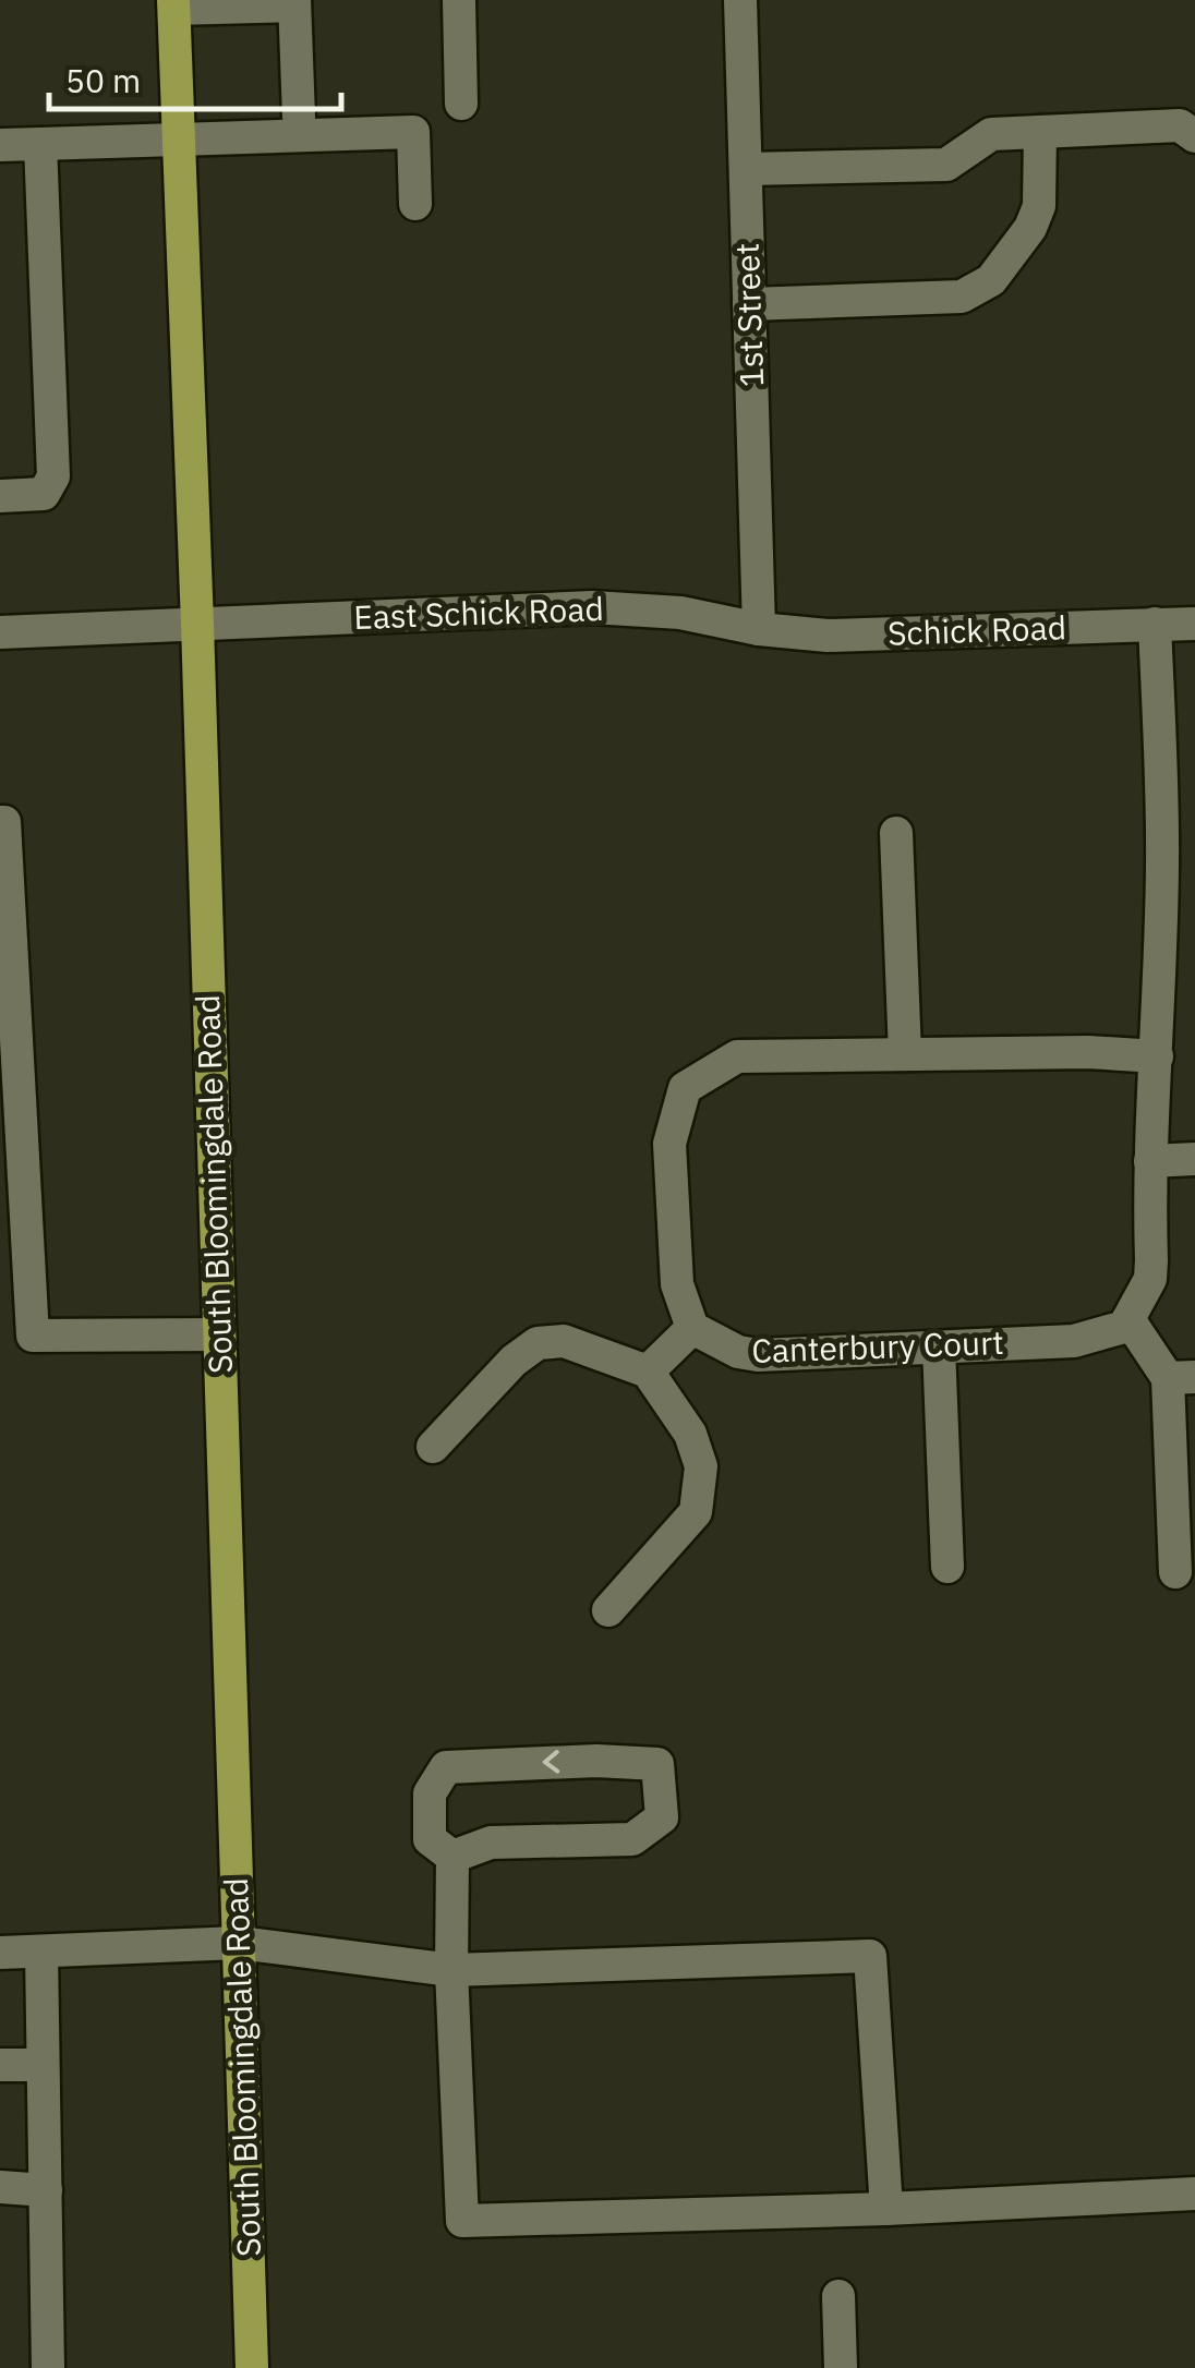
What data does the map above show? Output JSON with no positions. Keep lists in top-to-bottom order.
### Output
{
  "streets": {
    "main road": ["South Bloomingdale Road"],
    "street": [
      "1st Street",
      "East Schick Road",
      "Schick Road",
      "Canterbury Court"
    ]
  },
  "crossings": [
    ["1st Street", "East Schick Road"],
    ["1st Street", "Schick Road"],
    ["East Schick Road", "Schick Road"],
    ["East Schick Road", "South Bloomingdale Road"]
  ],
  "scale_bar": "50 m"
}
